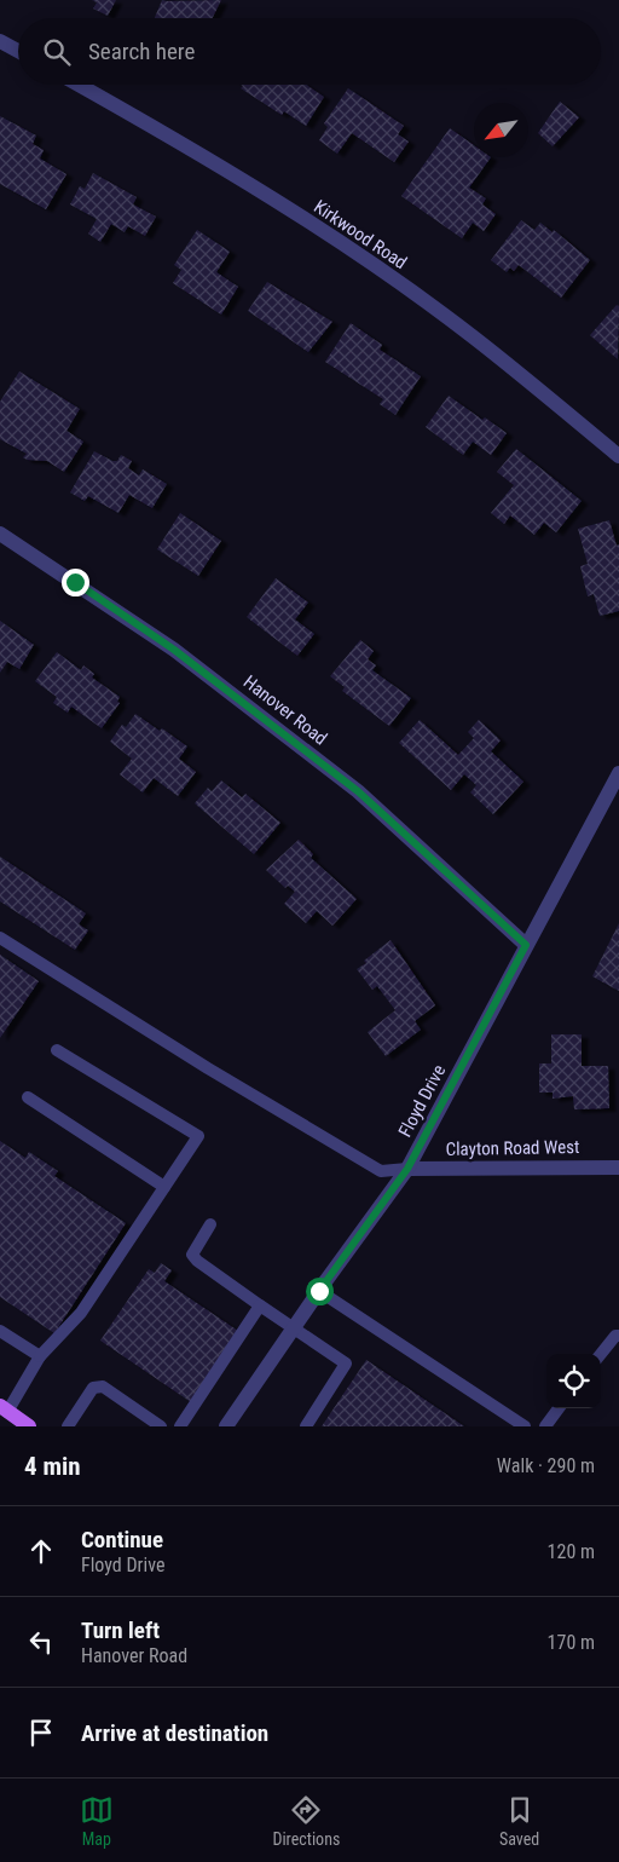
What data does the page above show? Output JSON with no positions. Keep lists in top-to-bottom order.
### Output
{
  "streets": {
    "street": [
      "Kirkwood Road",
      "Hanover Road",
      "Floyd Drive",
      "Clayton Road West"
    ]
  },
  "crossings": [
    ["Hanover Road", "Floyd Drive"],
    ["Floyd Drive", "Clayton Road West"]
  ],
  "north": "bottom left",
  "page": {
    "search": "Search here",
    "heading": ["4 min", "Walk · 290 m"],
    "list": [
      ["Continue", "Floyd Drive", "120 m"],
      ["Turn left", "Hanover Road", "170 m"],
      "Arrive at destination"
    ],
    "nav": ["Map", "Directions", "Saved"]
  }
}
